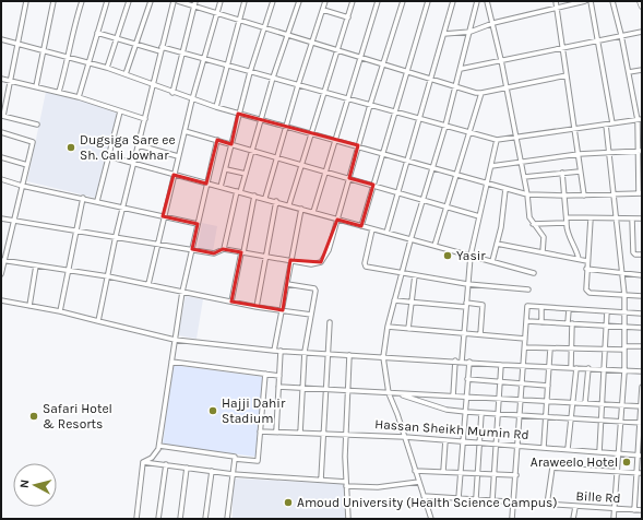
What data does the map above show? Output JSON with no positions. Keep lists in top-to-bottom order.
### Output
{
  "streets": {
    "street": ["Hassan Sheikh Mumin Rd", "Bille Rd"]
  },
  "places": [
    "Dugsiga Sare ee Sh. Cali Jowhar",
    "Yasir",
    "Hajji Dahir Stadium",
    "Safari Hotel & Resorts",
    "Araweelo Hotel",
    "Amoud University (Health Science Campus)"
  ],
  "north": "left"
}
